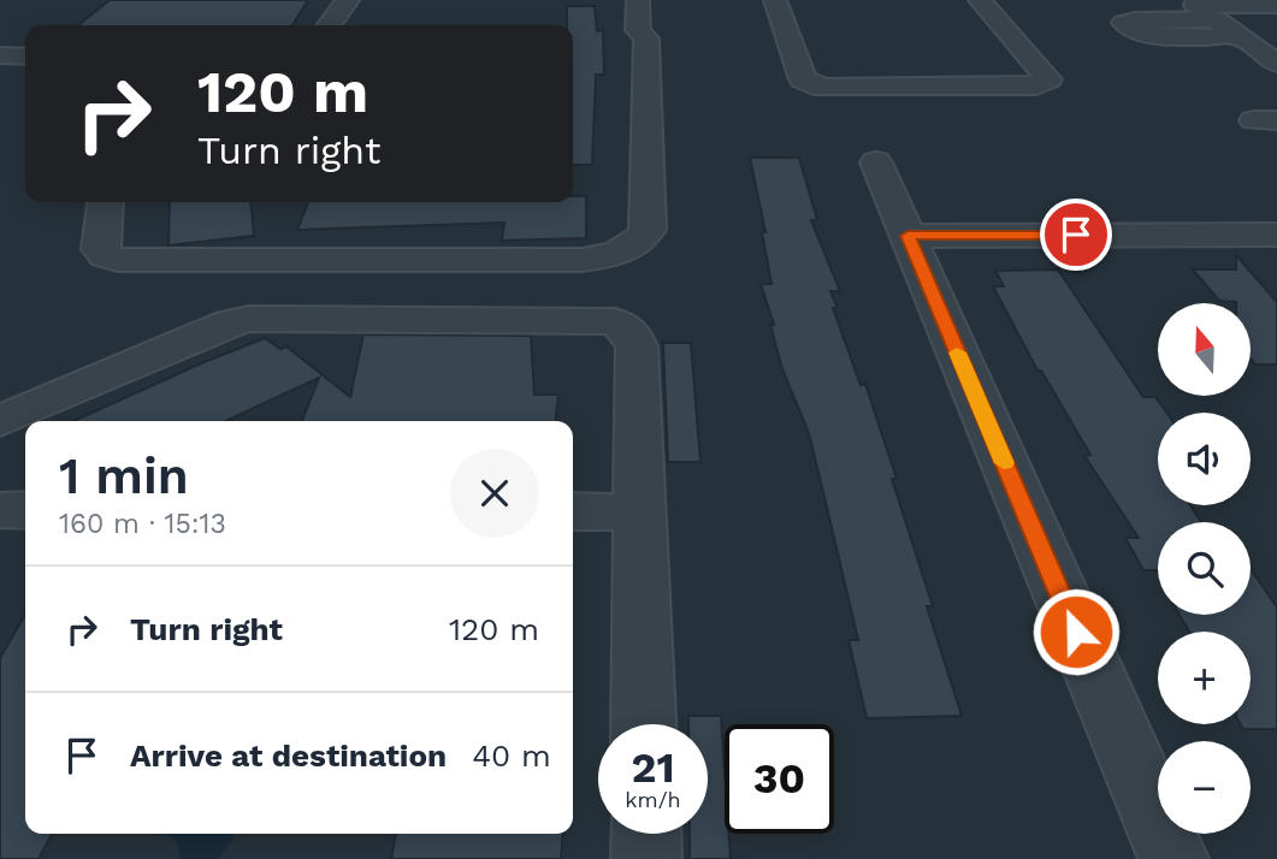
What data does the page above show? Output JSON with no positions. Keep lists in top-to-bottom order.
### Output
{
  "north": "top",
  "page": {
    "turn": ["120 m", "Turn right"],
    "map_buttons": ["+", "−"],
    "heading": ["1 min", "160 m · 15:13"],
    "list": [
      {
        "name": "Turn right",
        "value": "120 m"
      },
      {
        "name": "Arrive at destination",
        "value": "40 m"
      }
    ],
    "speed": "21 km/h",
    "limit": "30"
  }
}
